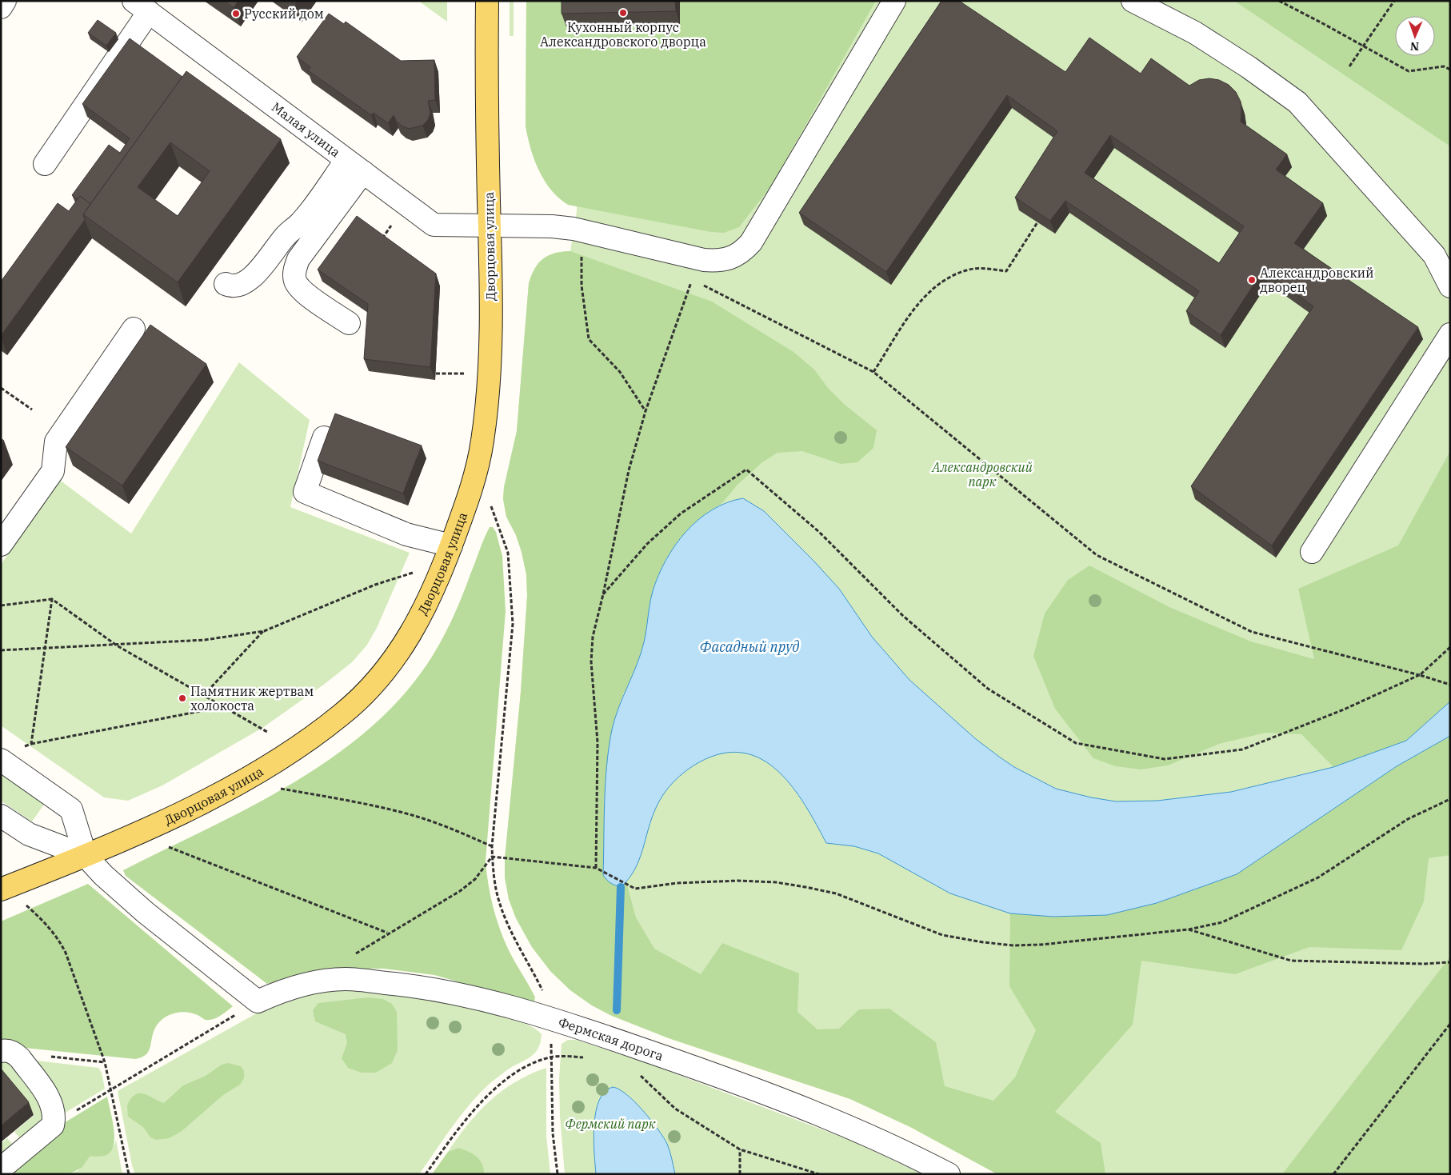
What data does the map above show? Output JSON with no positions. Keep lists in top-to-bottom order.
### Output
{
  "streets": {
    "main road": ["Дворцовая улица"],
    "street": ["Малая улица", "Фермская дорога"]
  },
  "crossings": [
    ["Малая улица", "Дворцовая улица"]
  ],
  "water": ["Фасадный пруд"],
  "parks": ["Александровский парк", "Фермский парк"],
  "places": [
    "Кухонный корпус Александровского дворца",
    "Русский дом",
    "Александровский дворец",
    "Памятник жертвам холокоста"
  ],
  "north": "bottom"
}
